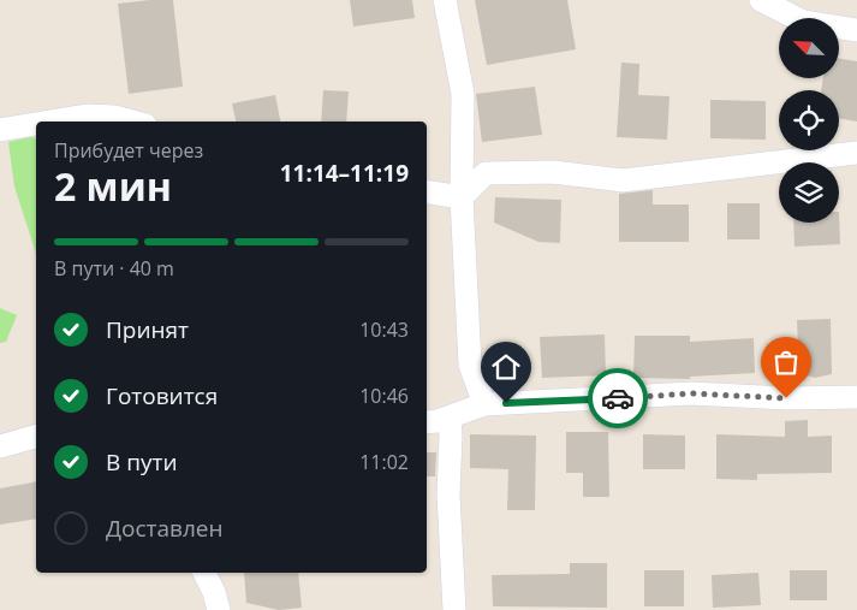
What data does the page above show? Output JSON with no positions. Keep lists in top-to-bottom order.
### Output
{
  "north": "top left",
  "page": {
    "heading": ["2 мин", "Прибудет через", "11:14–11:19"],
    "bar": "В пути · 40 m",
    "list": [
      ["Принят", "10:43"],
      ["Готовится", "10:46"],
      ["В пути", "11:02"],
      "Доставлен"
    ]
  }
}
